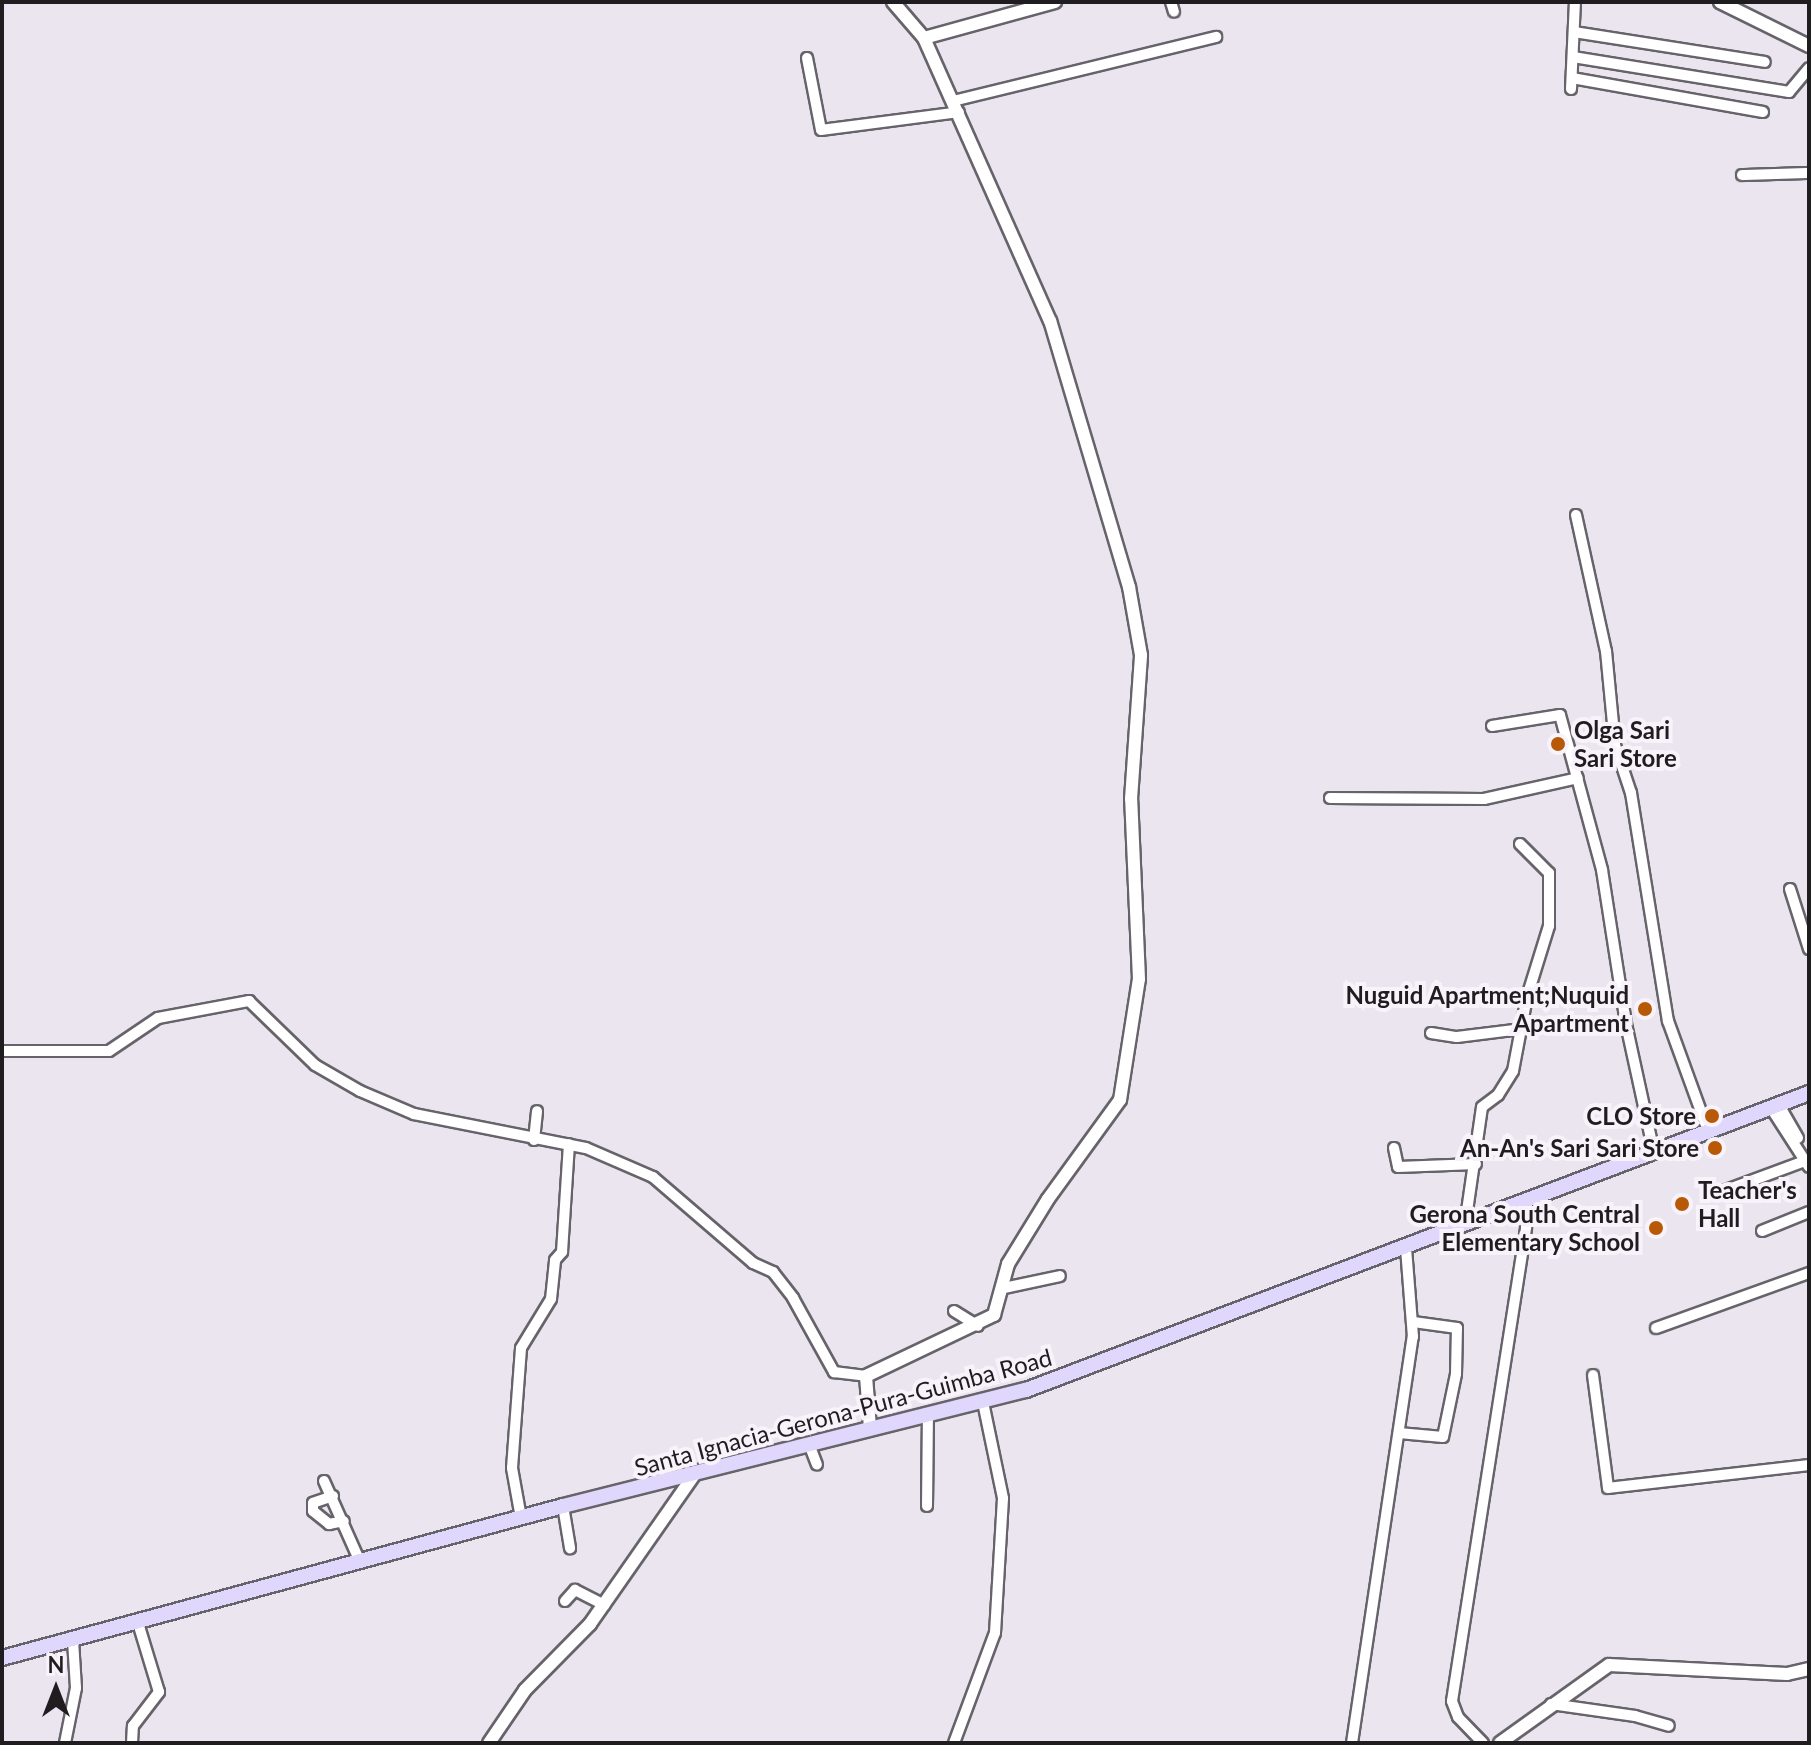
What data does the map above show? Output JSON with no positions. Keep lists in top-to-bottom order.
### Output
{
  "streets": {
    "main road": ["Santa Ignacia-Gerona-Pura-Guimba Road"]
  },
  "places": [
    "Olga Sari Sari Store",
    "Nuguid Apartment;Nuquid Apartment",
    "CLO Store",
    "An-An's Sari Sari Store",
    "Teacher's Hall",
    "Gerona South Central Elementary School"
  ],
  "north": "top"
}
